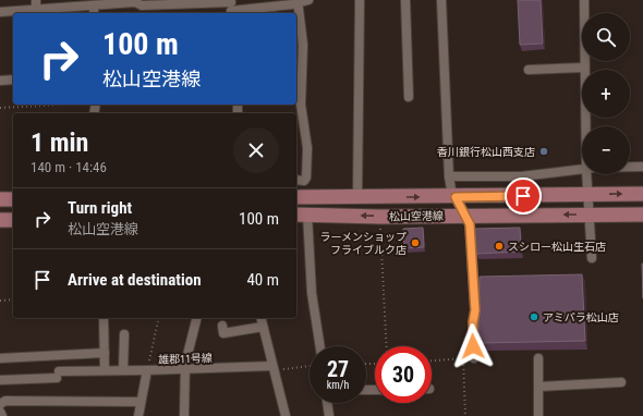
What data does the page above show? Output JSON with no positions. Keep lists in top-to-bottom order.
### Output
{
  "streets": {
    "main road": ["松山空港線"],
    "street": ["雄郡11号線"]
  },
  "places": [
    "香川銀行松山西支店",
    "ラーメンショップ フライブルク店",
    "スシロー松山生石店",
    "アミパラ松山店"
  ],
  "page": {
    "map_buttons": ["+", "−"],
    "turn": ["100 m", "松山空港線"],
    "heading": ["1 min", "140 m · 14:46"],
    "list": [
      {
        "name": "Turn right",
        "note": "松山空港線",
        "value": "100 m"
      },
      {
        "name": "Arrive at destination",
        "value": "40 m"
      }
    ],
    "speed": "27 km/h",
    "limit": "30"
  }
}
